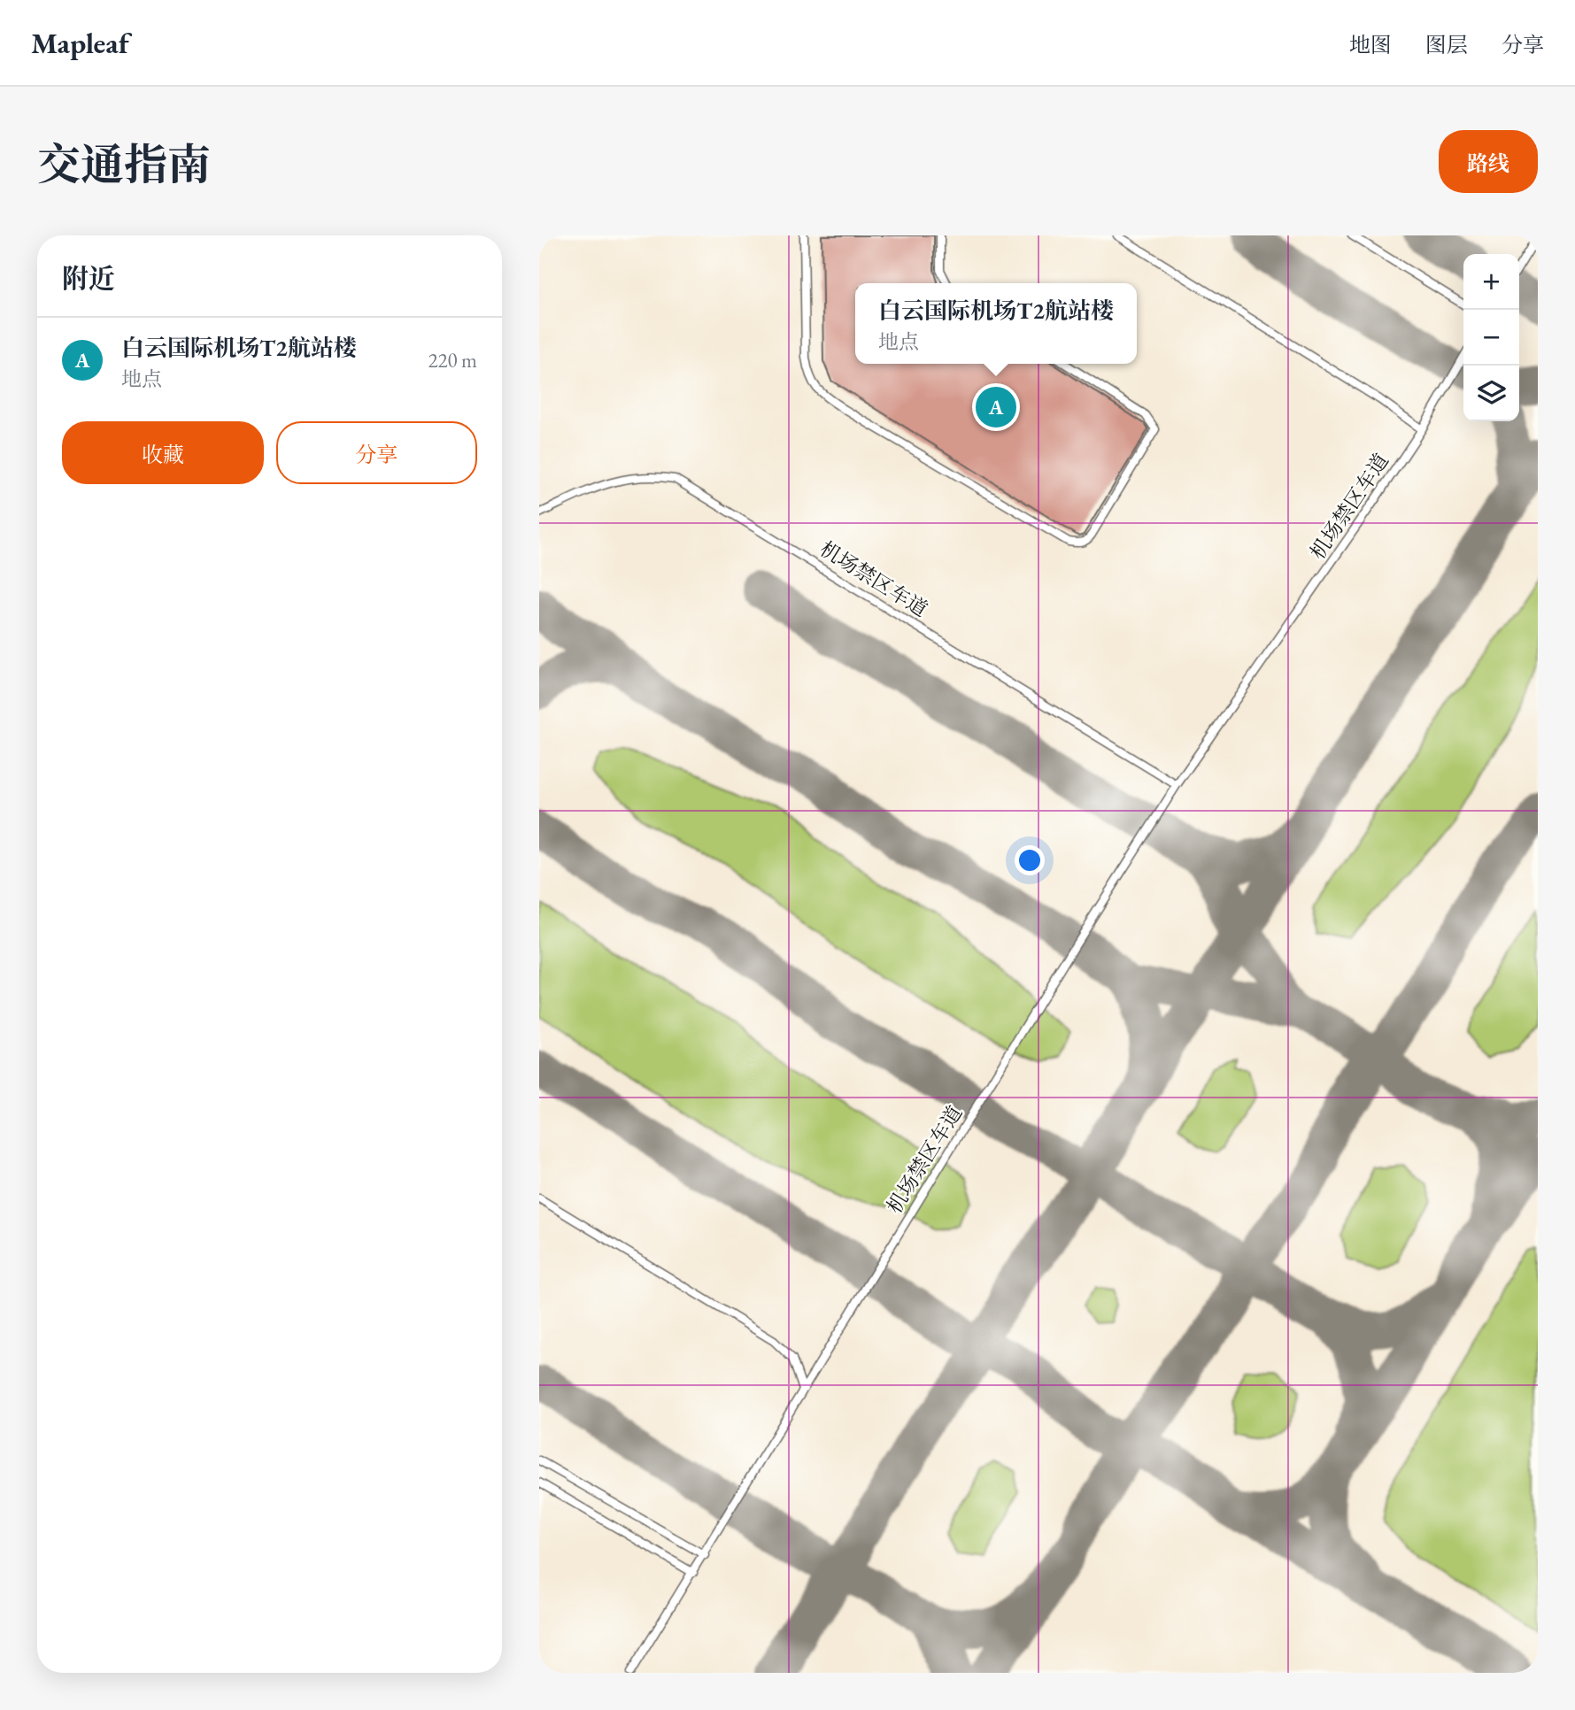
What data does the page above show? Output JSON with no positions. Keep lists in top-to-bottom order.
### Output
{
  "streets": {
    "lane": ["机场禁区车道"]
  },
  "page": {
    "header": "Mapleaf",
    "nav": ["地图", "图层", "分享"],
    "title": "交通指南",
    "buttons": [
      "路线",
      ["收藏", "分享"]
    ],
    "heading": "附近",
    "map_buttons": ["+", "−"],
    "popup": ["白云国际机场T2航站楼", "地点"],
    "list": [
      {
        "mark": "A",
        "name": "白云国际机场T2航站楼",
        "note": "地点",
        "value": "220 m"
      }
    ],
    "pins": "A"
  }
}
